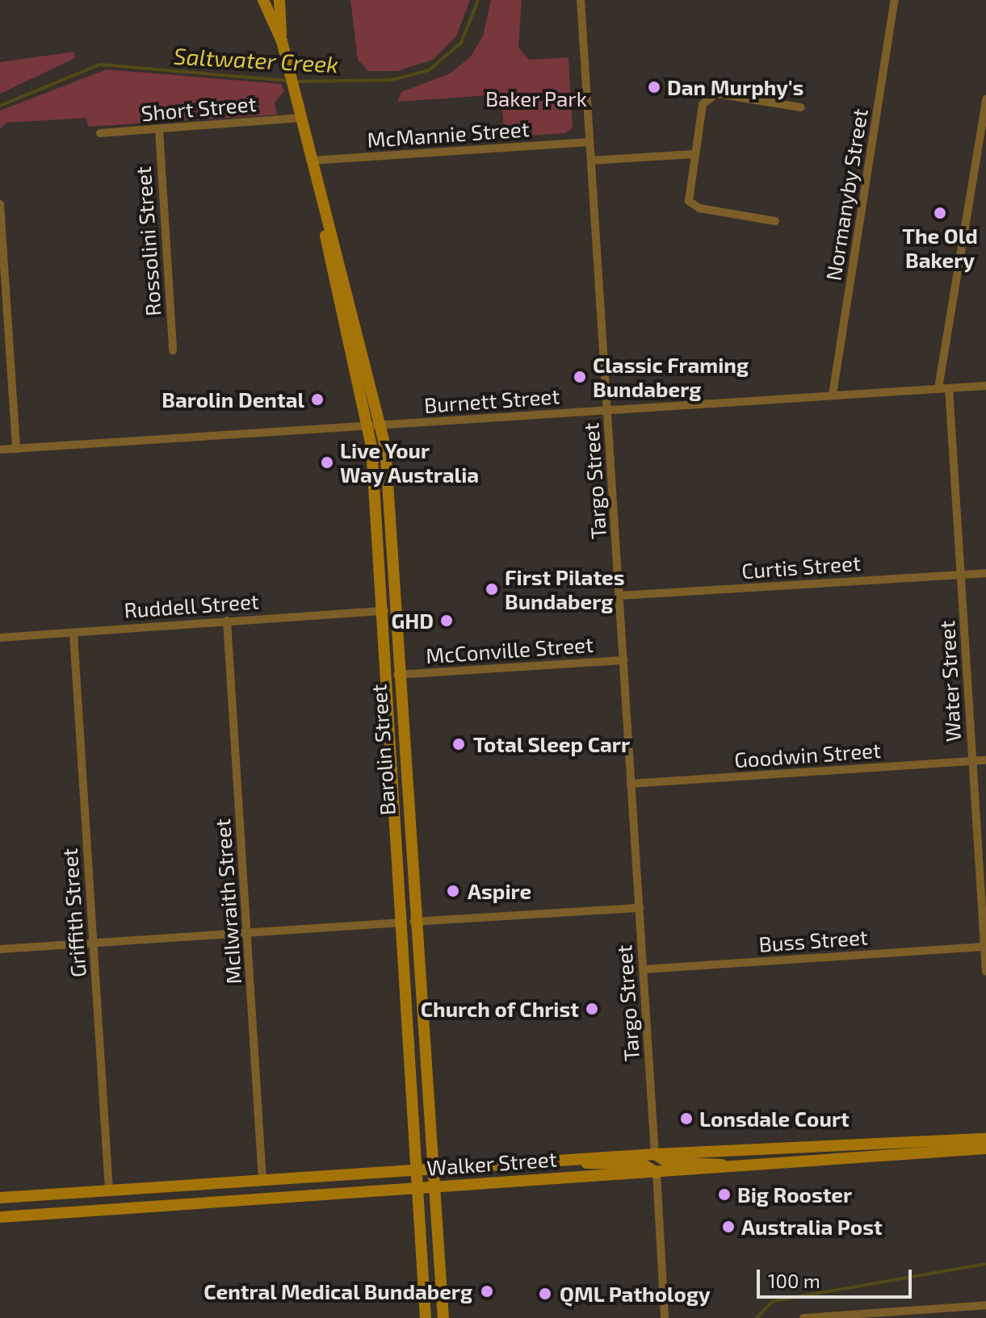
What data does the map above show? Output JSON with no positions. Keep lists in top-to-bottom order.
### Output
{
  "streets": {
    "main road": ["Barolin Street", "Walker Street"],
    "street": [
      "Short Street",
      "McMannie Street",
      "Normanyby Street",
      "Rossolini Street",
      "Burnett Street",
      "Targo Street",
      "Curtis Street",
      "Ruddell Street",
      "McConville Street",
      "Water Street",
      "Goodwin Street",
      "McIlwraith Street",
      "Griffith Street",
      "Buss Street"
    ]
  },
  "crossings": [
    ["Short Street", "Rossolini Street"],
    ["Short Street", "Barolin Street"],
    ["McMannie Street", "Targo Street"],
    ["McMannie Street", "Barolin Street"],
    ["Normanyby Street", "Burnett Street"],
    ["Burnett Street", "Targo Street"],
    ["Burnett Street", "Water Street"],
    ["Burnett Street", "Barolin Street"],
    ["Targo Street", "Curtis Street"],
    ["Targo Street", "McConville Street"],
    ["Targo Street", "Goodwin Street"],
    ["Targo Street", "Buss Street"],
    ["Targo Street", "Walker Street"],
    ["Curtis Street", "Water Street"],
    ["Ruddell Street", "Barolin Street"],
    ["Ruddell Street", "McIlwraith Street"],
    ["Ruddell Street", "Griffith Street"],
    ["McConville Street", "Barolin Street"],
    ["Water Street", "Goodwin Street"],
    ["Water Street", "Buss Street"],
    ["Barolin Street", "Walker Street"],
    ["McIlwraith Street", "Walker Street"],
    ["Griffith Street", "Walker Street"]
  ],
  "water": ["Saltwater Creek"],
  "parks": ["Baker Park"],
  "places": [
    "Dan Murphy's",
    "The Old Bakery",
    "Classic Framing Bundaberg",
    "Barolin Dental",
    "Live Your Way Australia",
    "First Pilates Bundaberg",
    "GHD",
    "Total Sleep Carr",
    "Aspire",
    "Church of Christ",
    "Lonsdale Court",
    "Big Rooster",
    "Australia Post",
    "Central Medical Bundaberg",
    "QML Pathology"
  ],
  "scale_bar": "100 m"
}
